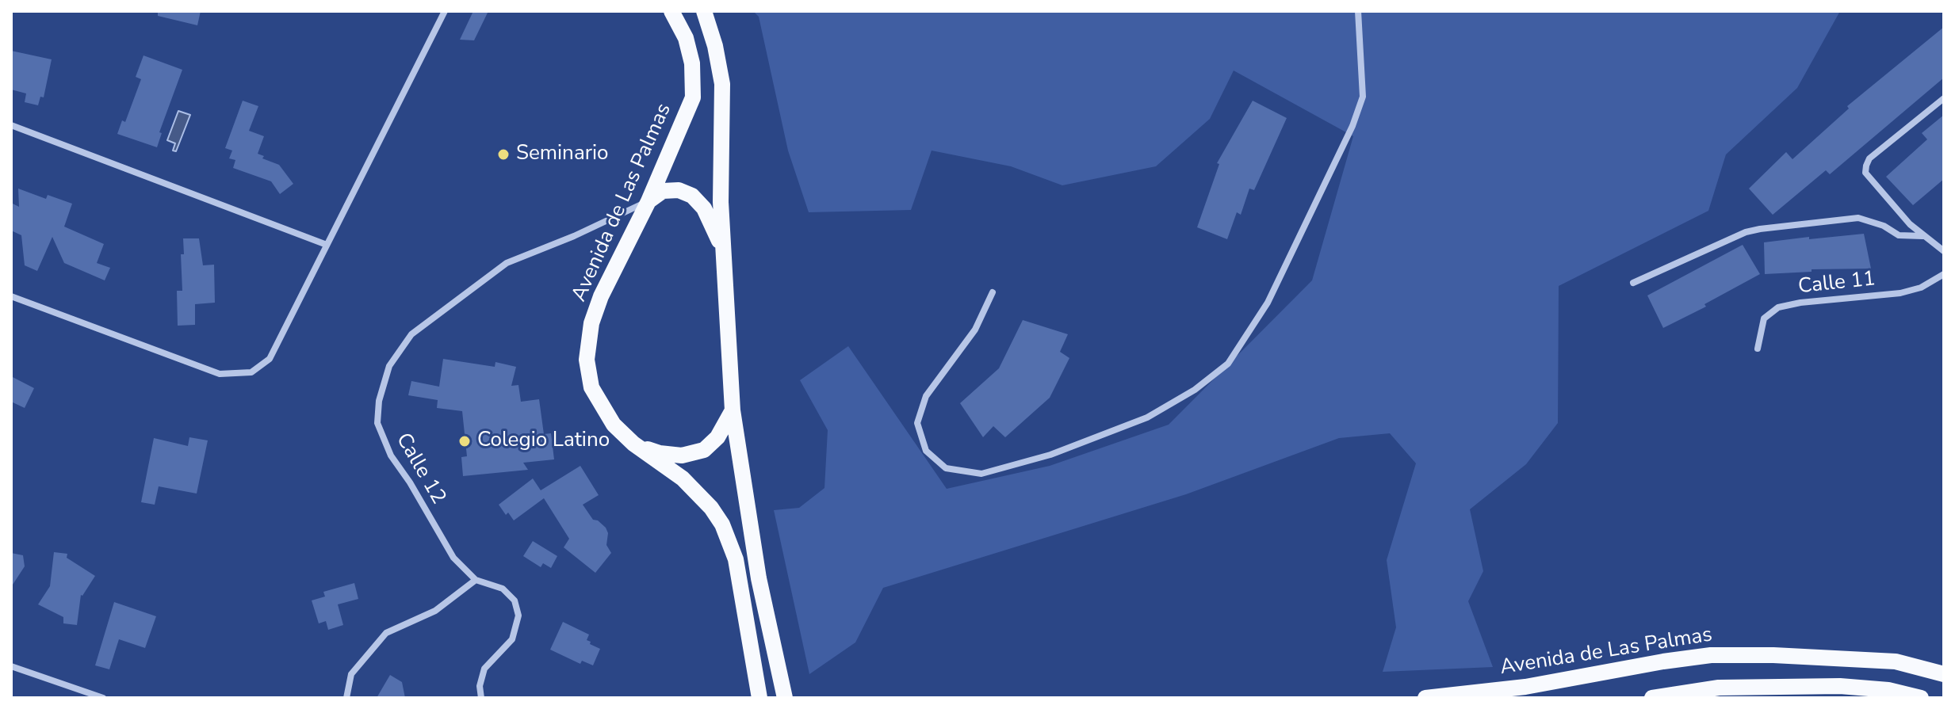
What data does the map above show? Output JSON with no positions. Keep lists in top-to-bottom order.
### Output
{
  "streets": {
    "main road": ["Avenida de Las Palmas"],
    "street": ["Calle 11", "Calle 12"]
  },
  "crossings": [
    ["Avenida de Las Palmas", "Calle 12"]
  ],
  "places": ["Seminario", "Colegio Latino"]
}
